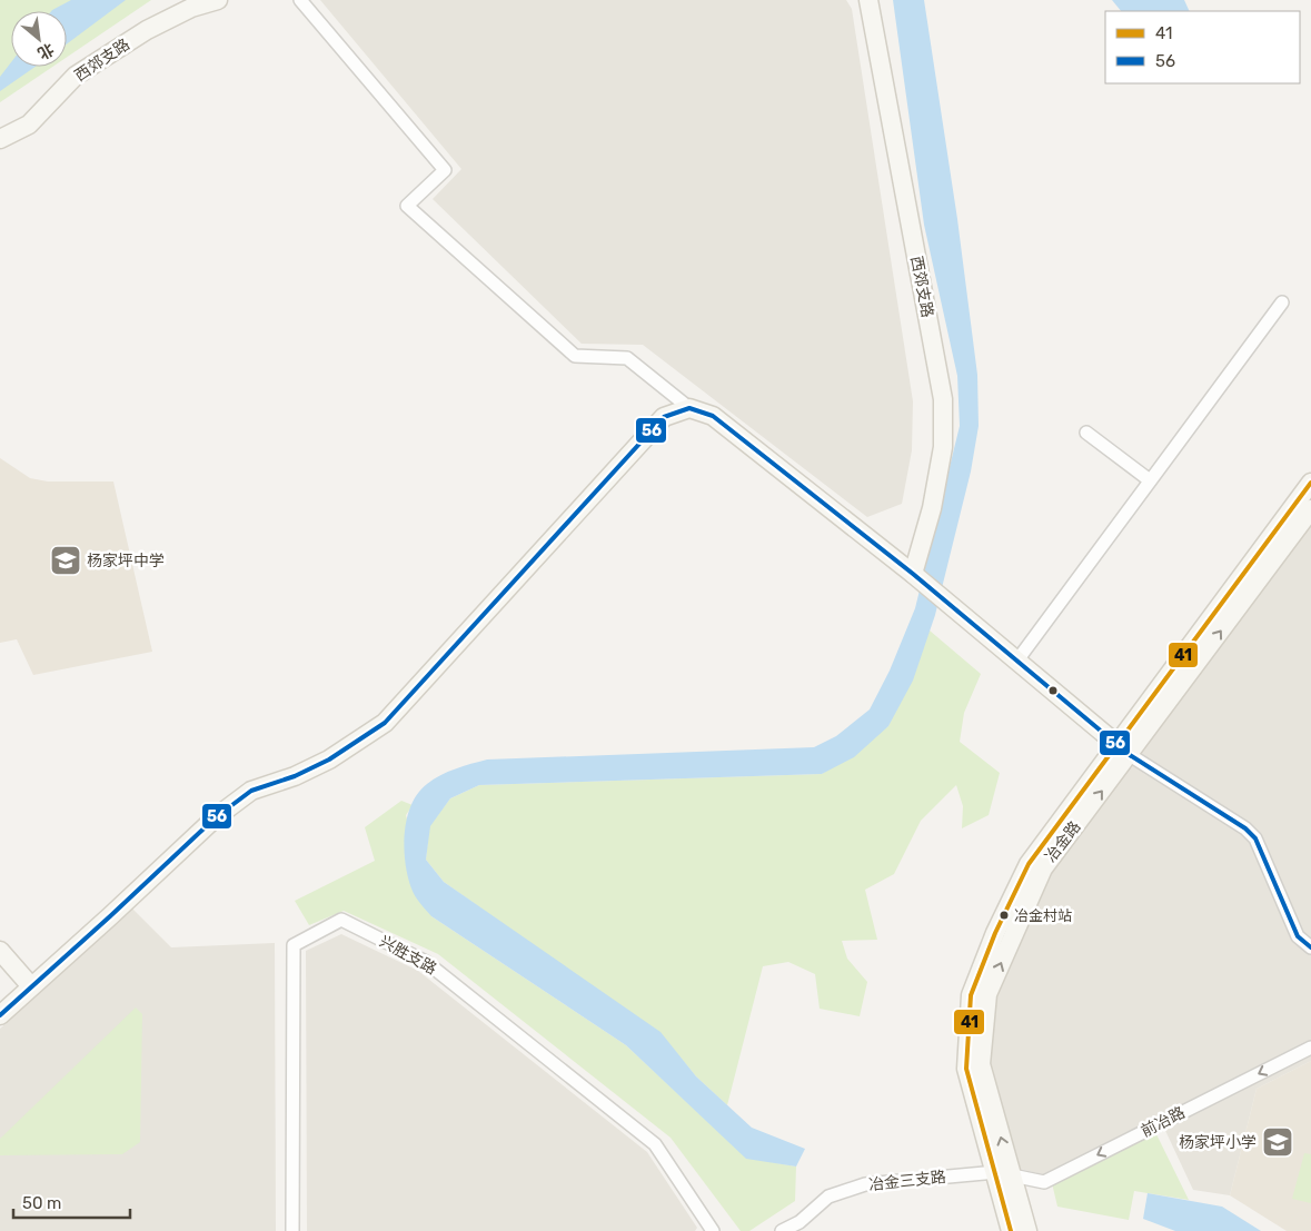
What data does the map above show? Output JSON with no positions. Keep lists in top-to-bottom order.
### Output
{
  "streets": {
    "street": [
      "西郊支路",
      "冶金路",
      "兴胜支路",
      "前冶路",
      "冶金三支路"
    ]
  },
  "crossings": [
    ["冶金路", "前冶路"],
    ["冶金路", "冶金三支路"],
    ["前冶路", "冶金三支路"]
  ],
  "one_way": ["前冶路"],
  "places": {
    "school or university": ["杨家坪中学", "杨家坪小学"],
    "other": ["冶金村站"]
  },
  "lines": ["transit line 56", "transit line 41"],
  "legend": ["41", "56"],
  "scale_bar": "50 m",
  "north": "bottom right"
}
